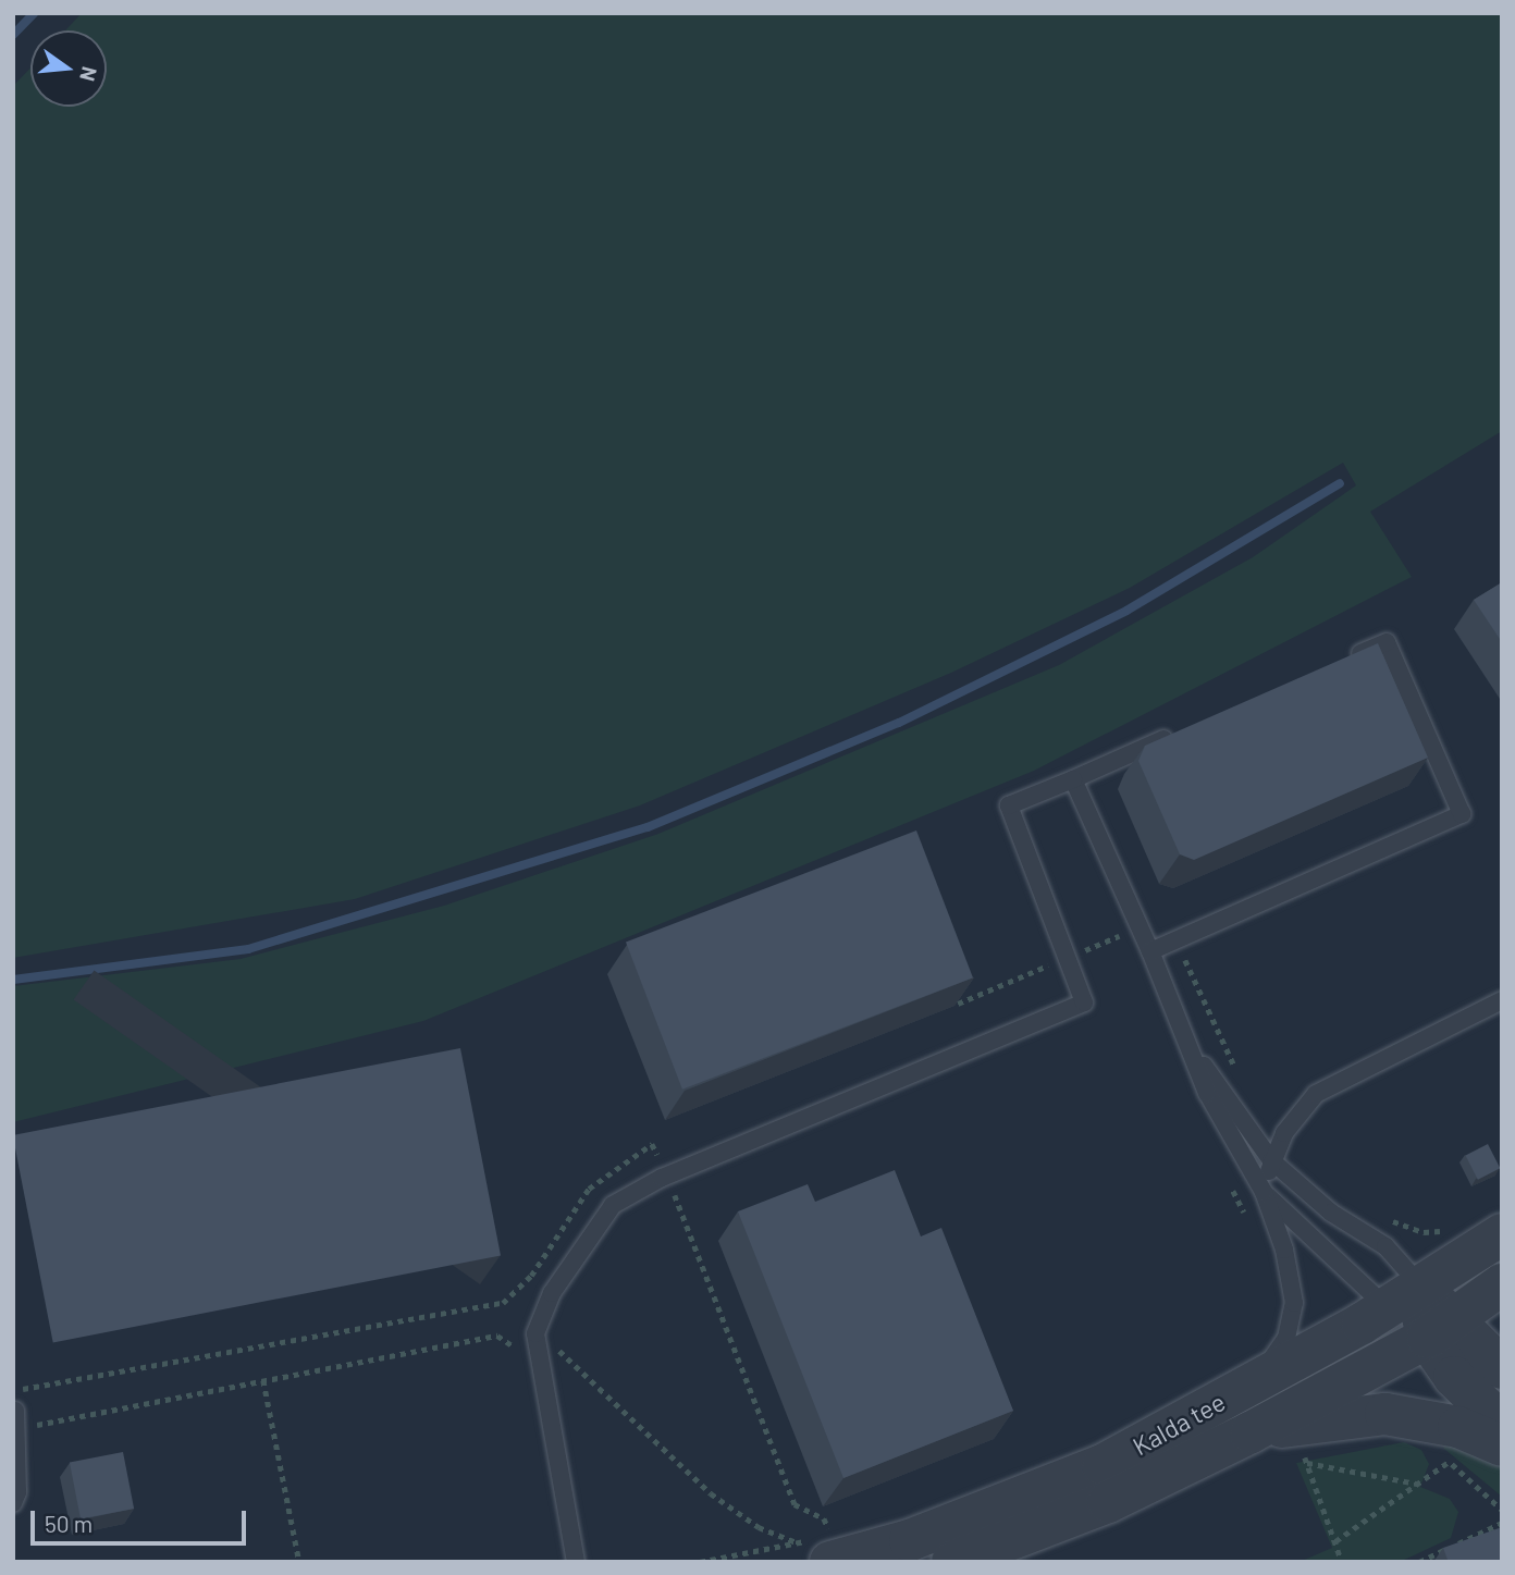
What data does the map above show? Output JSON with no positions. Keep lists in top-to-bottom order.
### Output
{
  "streets": {
    "street": ["Kalda tee"]
  },
  "scale_bar": "50 m",
  "north": "right"
}
